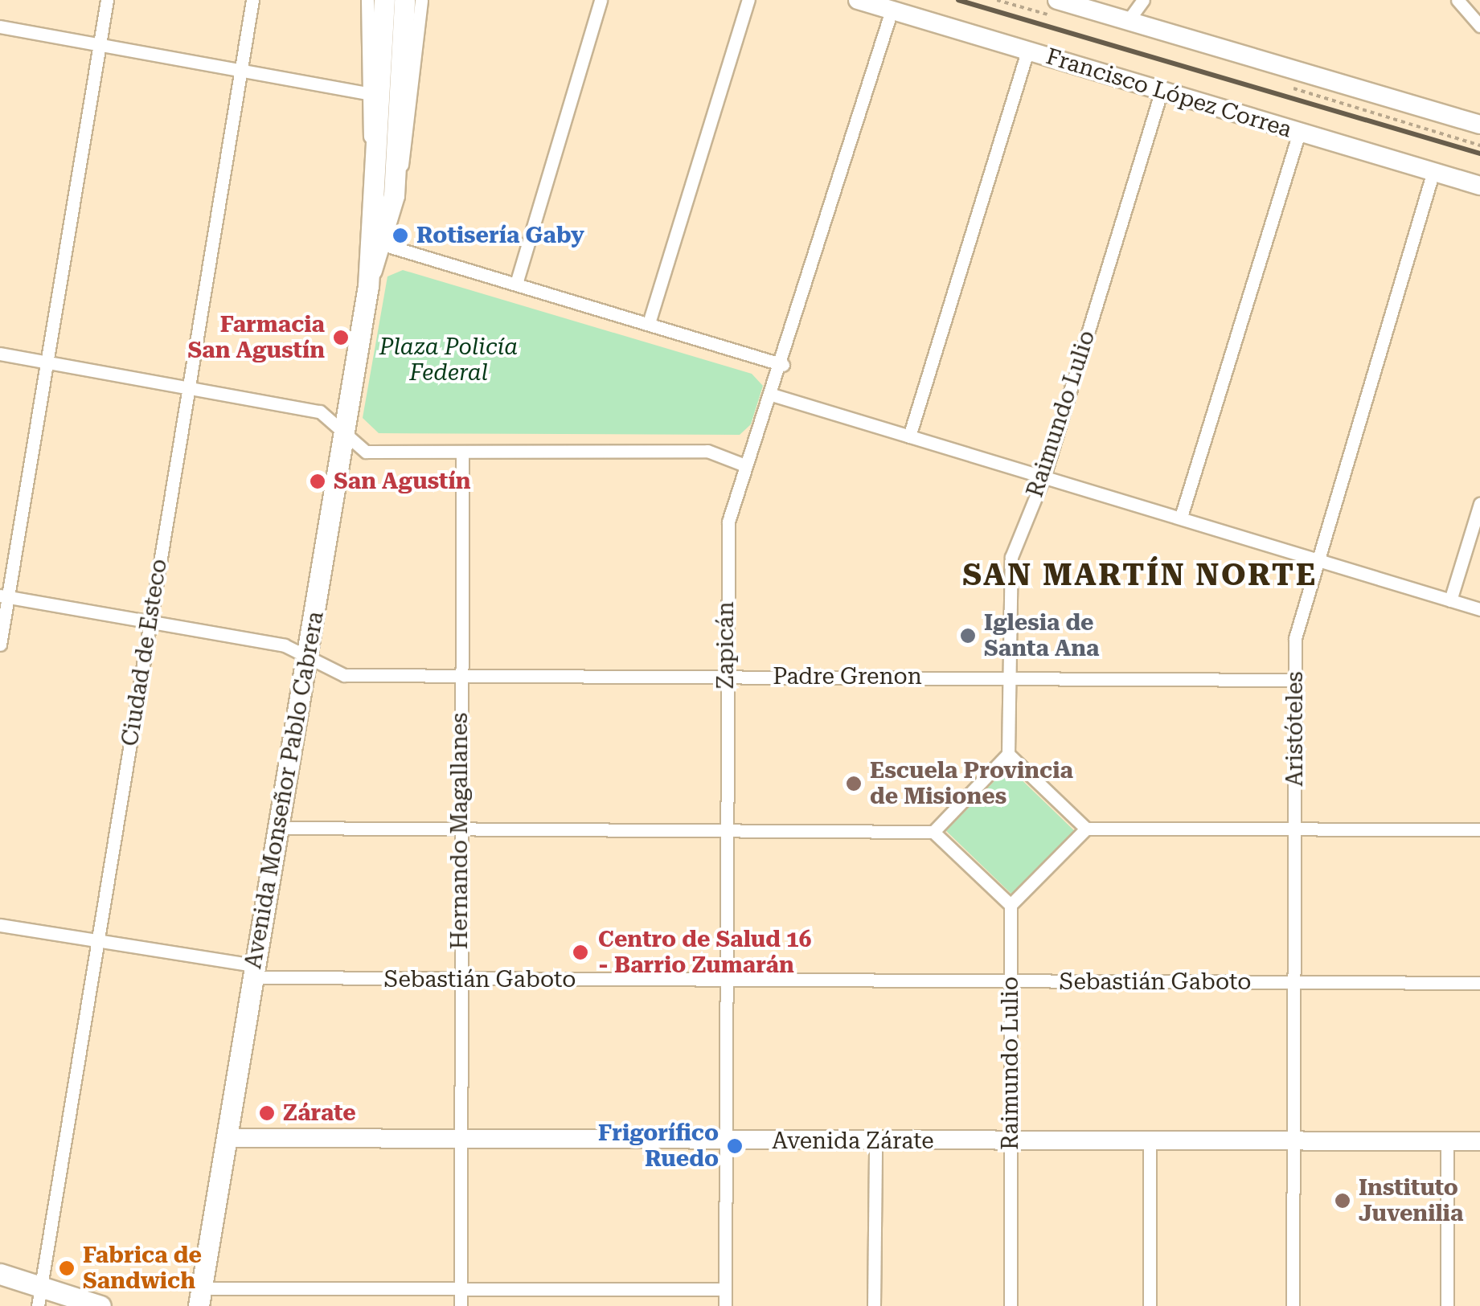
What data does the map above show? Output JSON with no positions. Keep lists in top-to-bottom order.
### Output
{
  "streets": {
    "main road": ["Avenida Monseñor Pablo Cabrera"],
    "street": [
      "Francisco López Correa",
      "Raimundo Lulio",
      "Zapicán",
      "Ciudad de Esteco",
      "Padre Grenon",
      "Aristóteles",
      "Hernando Magallanes",
      "Sebastián Gaboto",
      "Avenida Zárate"
    ]
  },
  "crossings": [
    ["Francisco López Correa", "Raimundo Lulio"],
    ["Francisco López Correa", "Zapicán"],
    ["Francisco López Correa", "Aristóteles"],
    ["Raimundo Lulio", "Padre Grenon"],
    ["Raimundo Lulio", "Sebastián Gaboto"],
    ["Raimundo Lulio", "Avenida Zárate"],
    ["Zapicán", "Padre Grenon"],
    ["Zapicán", "Sebastián Gaboto"],
    ["Zapicán", "Avenida Zárate"],
    ["Ciudad de Esteco", "Padre Grenon"],
    ["Ciudad de Esteco", "Sebastián Gaboto"],
    ["Padre Grenon", "Aristóteles"],
    ["Padre Grenon", "Avenida Monseñor Pablo Cabrera"],
    ["Padre Grenon", "Hernando Magallanes"],
    ["Aristóteles", "Sebastián Gaboto"],
    ["Aristóteles", "Avenida Zárate"],
    ["Avenida Monseñor Pablo Cabrera", "Sebastián Gaboto"],
    ["Avenida Monseñor Pablo Cabrera", "Avenida Zárate"],
    ["Hernando Magallanes", "Sebastián Gaboto"],
    ["Hernando Magallanes", "Avenida Zárate"]
  ],
  "districts": ["SAN MARTÍN NORTE"],
  "parks": ["Plaza Policía Federal"],
  "places": [
    "Rotisería Gaby",
    "Farmacia San Agustín",
    "San Agustín",
    "Iglesia de Santa Ana",
    "Escuela Provincia de Misiones",
    "Centro de Salud 16 - Barrio Zumarán",
    "Zárate",
    "Frigorífico Ruedo",
    "Instituto Juvenilia",
    "Fabrica de Sandwich"
  ]
}
